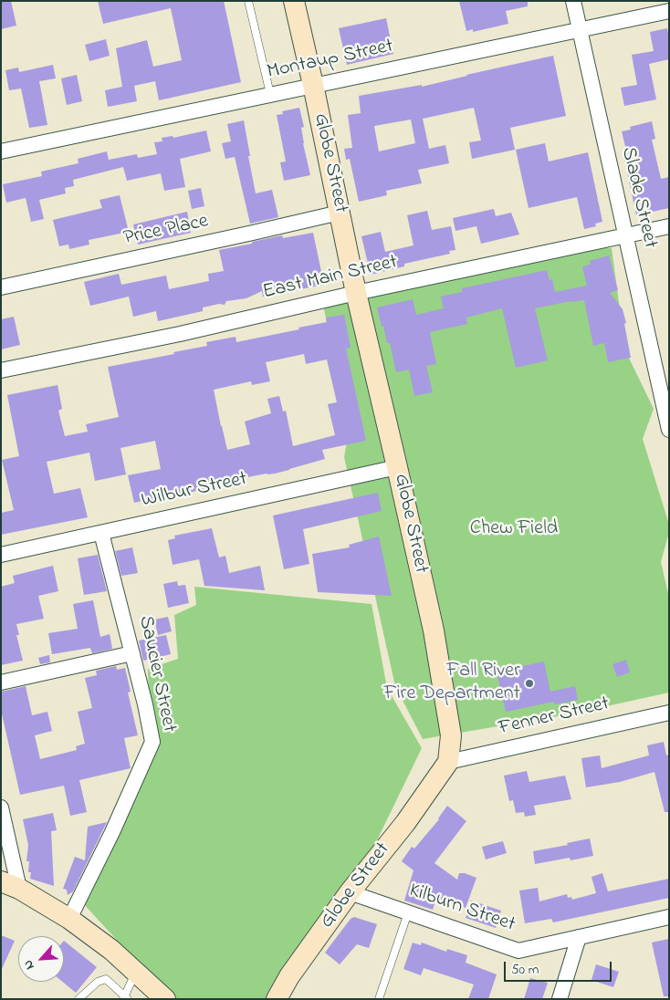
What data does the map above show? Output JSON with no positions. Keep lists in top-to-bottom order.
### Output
{
  "streets": {
    "main road": ["Globe Street"],
    "street": [
      "Montaup Street",
      "Slade Street",
      "Price Place",
      "East Main Street",
      "Wilbur Street",
      "Saucier Street",
      "Fenner Street",
      "Kilburn Street"
    ]
  },
  "crossings": [
    ["Montaup Street", "Globe Street"],
    ["Montaup Street", "Slade Street"],
    ["Globe Street", "Price Place"],
    ["Globe Street", "East Main Street"],
    ["Globe Street", "Wilbur Street"],
    ["Globe Street", "Fenner Street"],
    ["Globe Street", "Kilburn Street"],
    ["Slade Street", "East Main Street"],
    ["Wilbur Street", "Saucier Street"]
  ],
  "parks": ["Chew Field"],
  "places": ["Fall River Fire Department"],
  "scale_bar": "50 m",
  "north": "bottom left"
}
